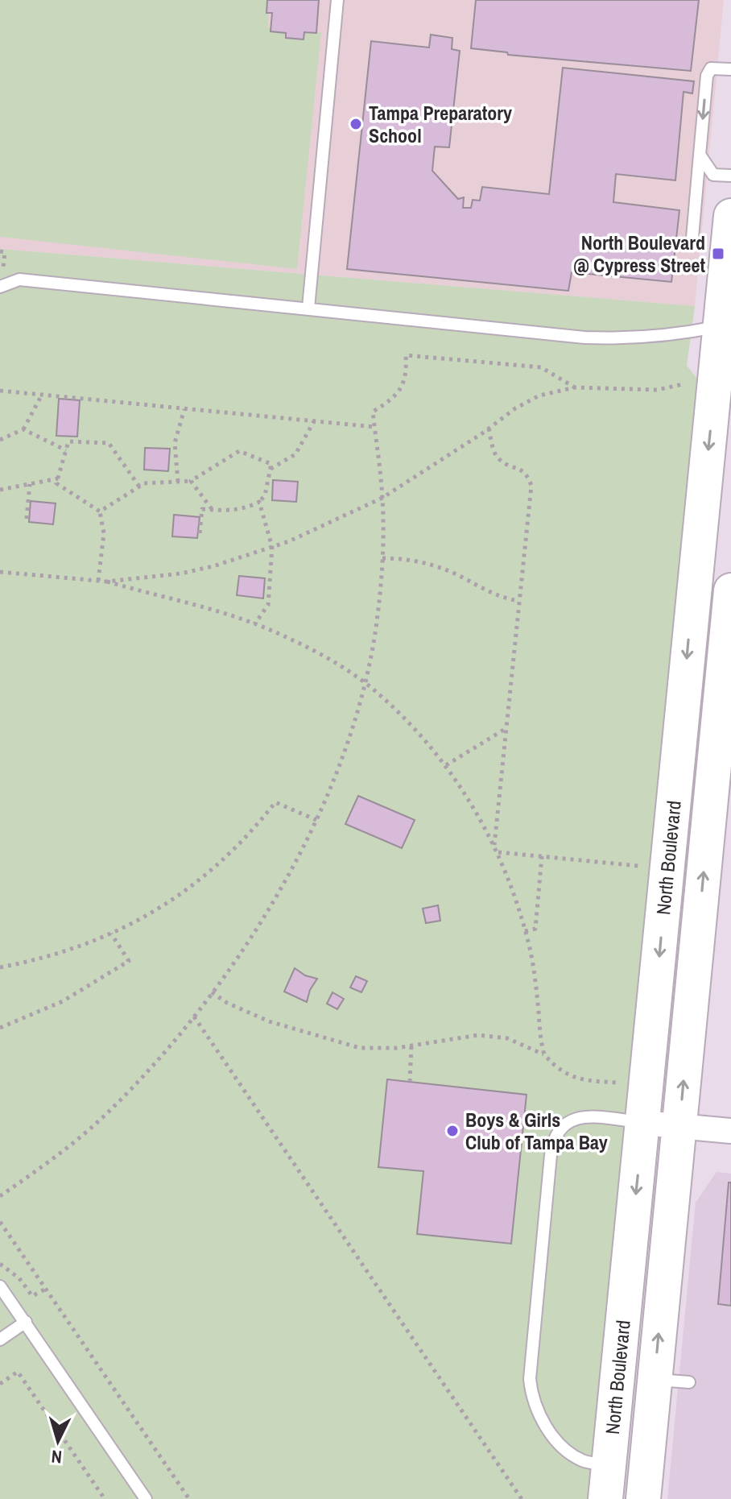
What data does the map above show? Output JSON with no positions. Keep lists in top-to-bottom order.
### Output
{
  "streets": {
    "street": ["North Boulevard"]
  },
  "places": {
    "other": ["Tampa Preparatory School", "Boys & Girls Club of Tampa Bay"],
    "transit": ["North Boulevard @ Cypress Street"]
  },
  "north": "bottom"
}
